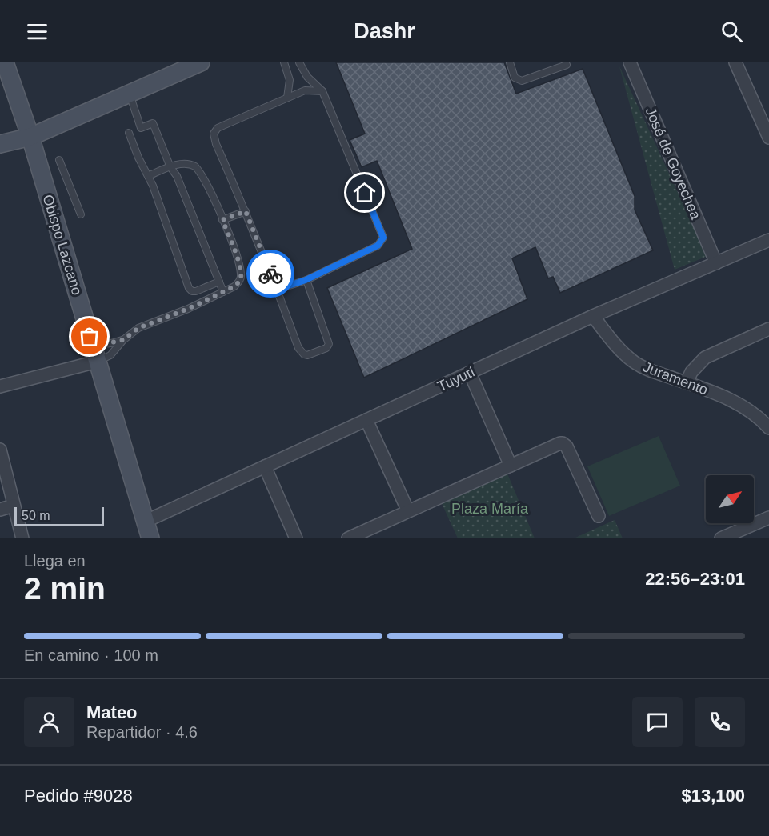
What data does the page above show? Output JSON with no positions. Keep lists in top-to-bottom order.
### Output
{
  "streets": {
    "main road": ["Obispo Lazcano"],
    "street": ["José de Goyechea", "Juramento", "Tuyutí"]
  },
  "crossings": [
    ["José de Goyechea", "Tuyutí"],
    ["Obispo Lazcano", "Tuyutí"],
    ["Juramento", "Tuyutí"]
  ],
  "parks": ["Plaza María"],
  "scale_bar": "50 m",
  "north": "top right",
  "page": {
    "header": "Dashr",
    "scale": "50 m",
    "heading": ["2 min", "Llega en", "22:56–23:01"],
    "panel": [
      "Mateo",
      "Repartidor · 4.6",
      "Pedido #9028",
      "$13,100"
    ],
    "bar": "En camino · 100 m"
  }
}
